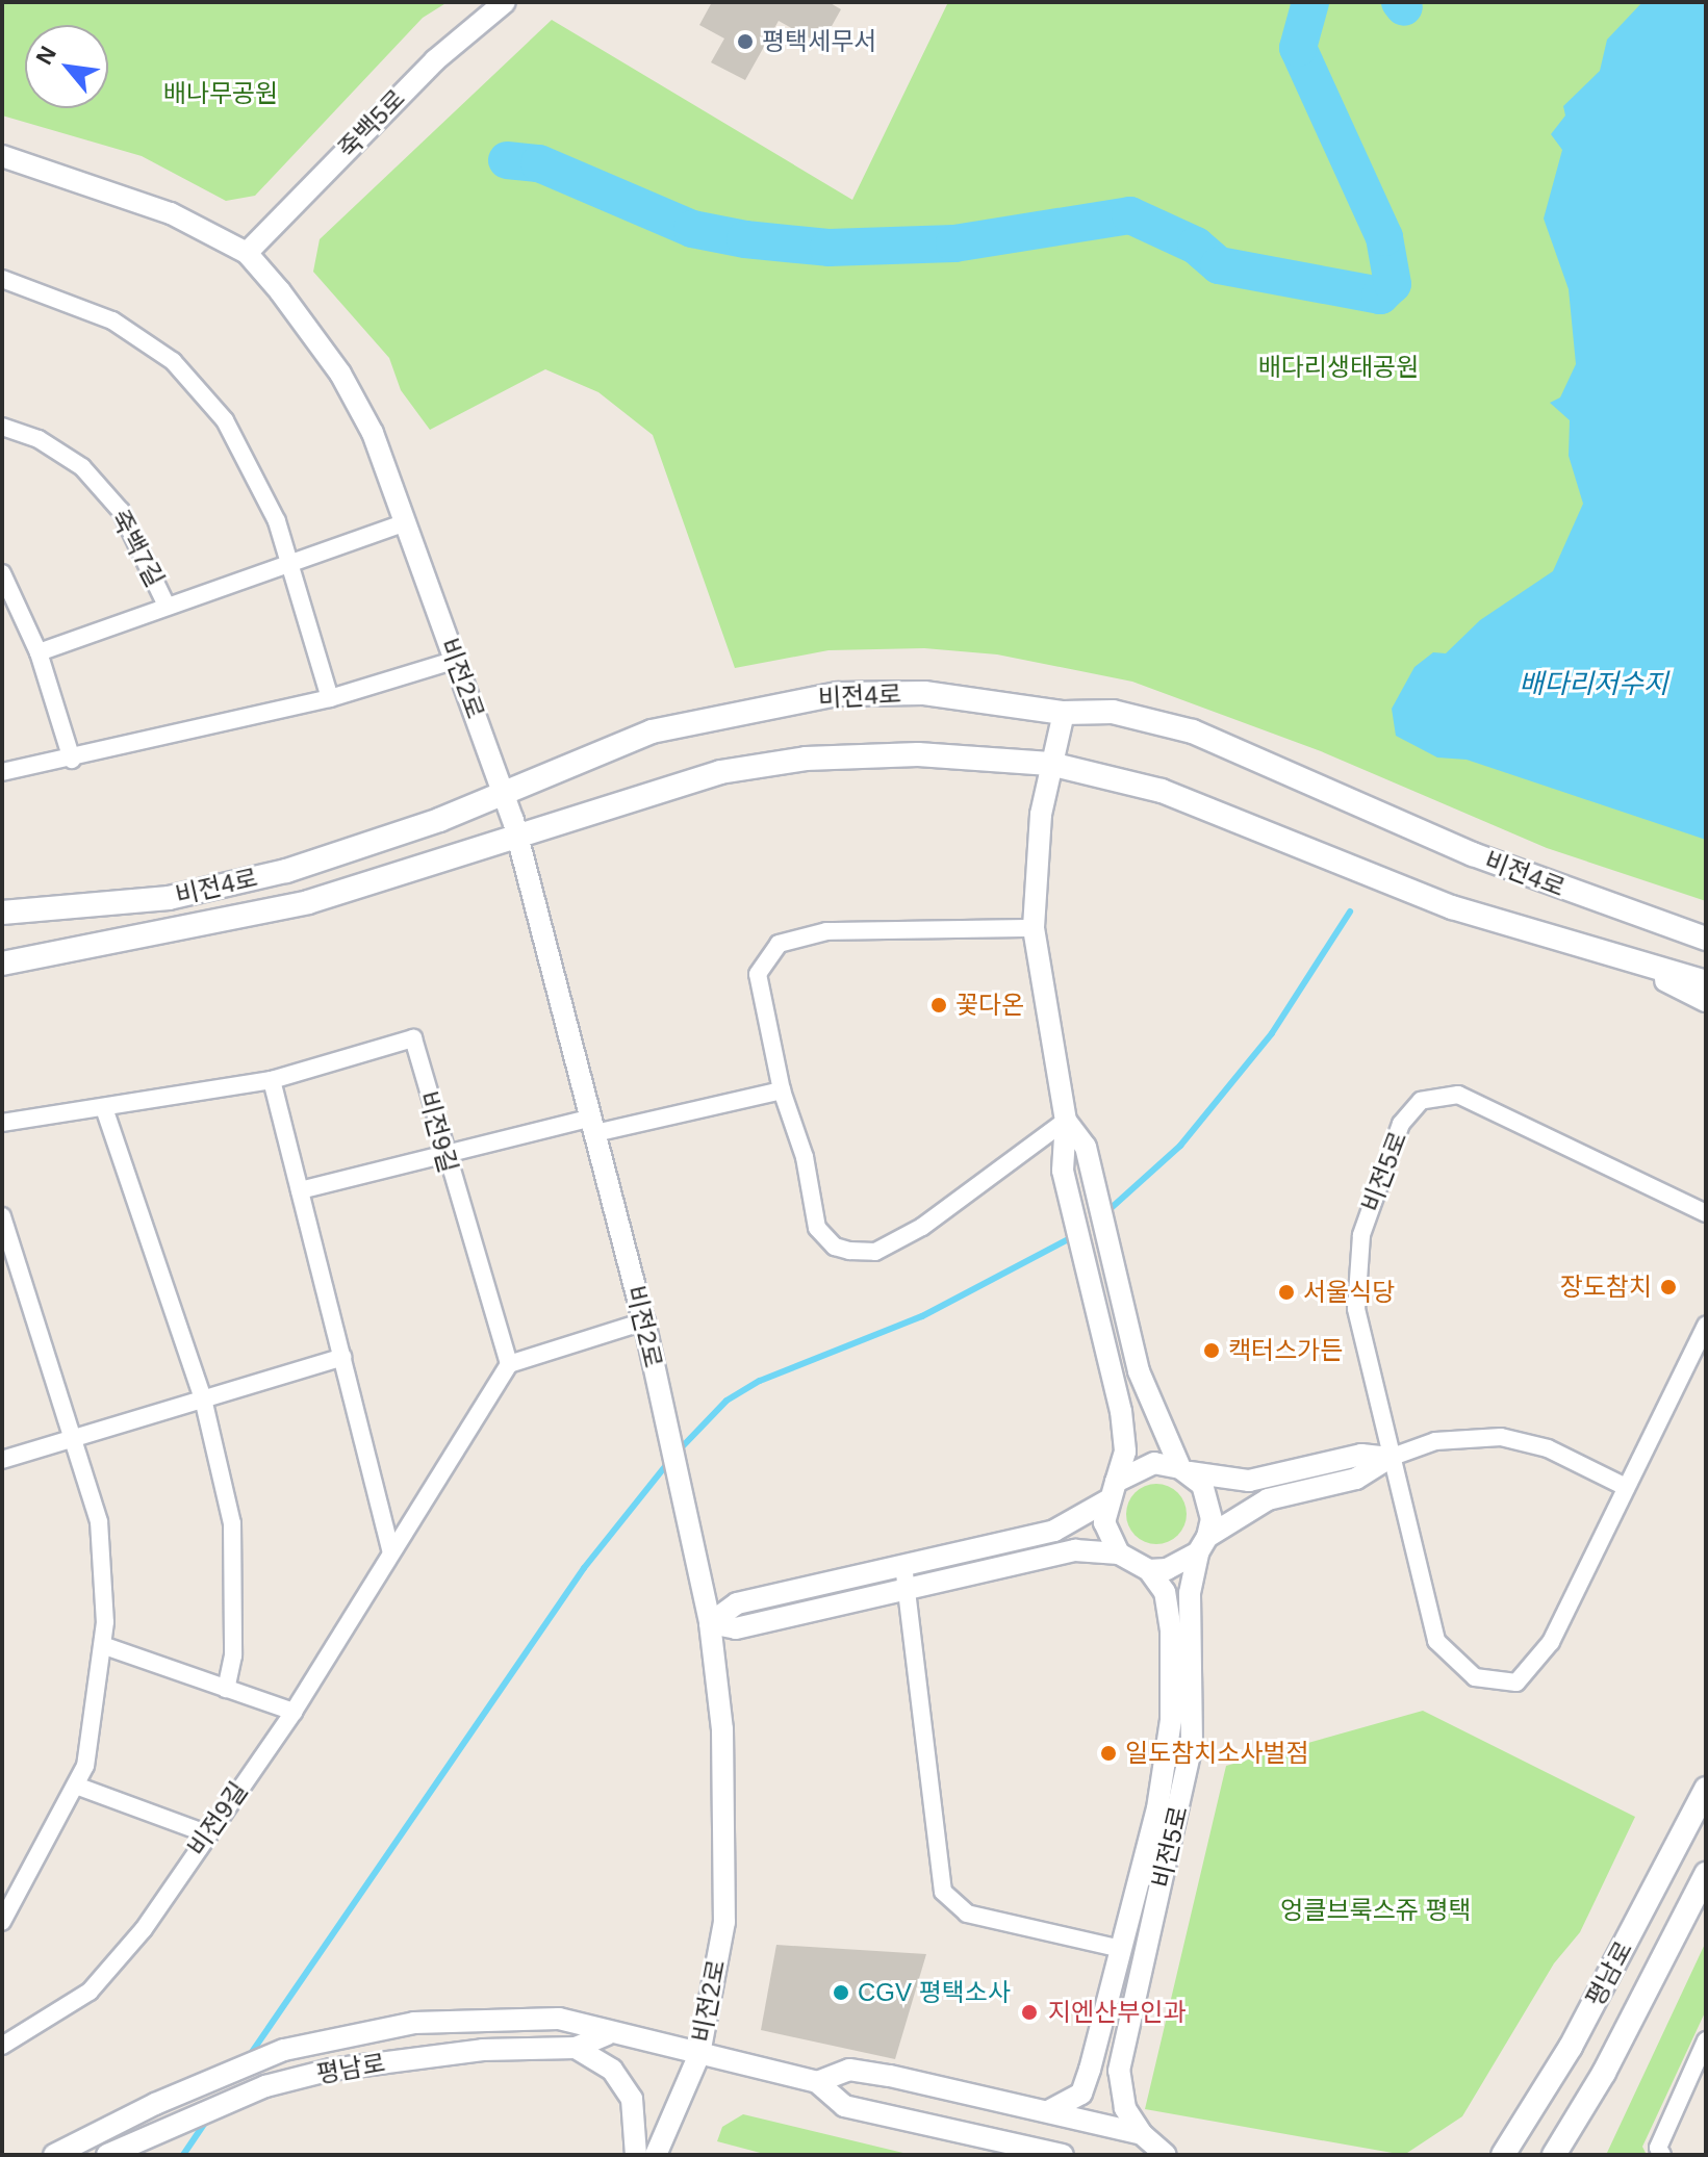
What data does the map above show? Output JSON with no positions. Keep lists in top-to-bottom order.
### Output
{
  "streets": {
    "main road": ["비전4로", "평남로"],
    "street": [
      "죽백5로",
      "죽백7길",
      "비전2로",
      "비전9길",
      "비전5로"
    ]
  },
  "crossings": [
    ["죽백5로", "비전2로"],
    ["비전2로", "비전4로"],
    ["비전2로", "평남로"],
    ["비전5로", "평남로"]
  ],
  "water": ["배다리저수지"],
  "parks": ["배나무공원", "배다리생태공원", "엉클브룩스쥬 평택"],
  "places": [
    "평택세무서",
    "꽃다온",
    "장도참치",
    "서울식당",
    "캑터스가든",
    "일도참치소사벌점",
    "CGV 평택소사",
    "지엔산부인과"
  ],
  "north": "top left"
}
